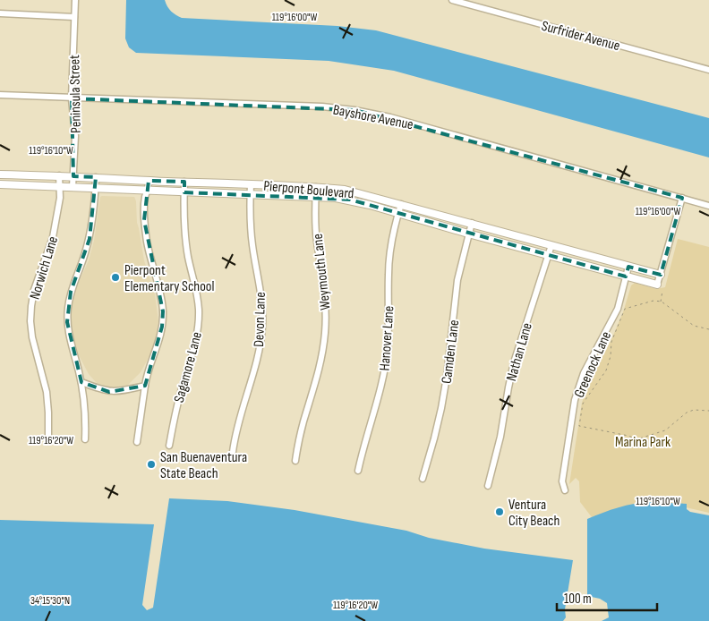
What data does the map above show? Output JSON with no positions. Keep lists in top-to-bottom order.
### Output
{
  "streets": {
    "street": [
      "Surfrider Avenue",
      "Peninsula Street",
      "Bayshore Avenue",
      "Pierpont Boulevard",
      "Norwich Lane",
      "Weymouth Lane",
      "Devon Lane",
      "Hanover Lane",
      "Camden Lane",
      "Nathan Lane",
      "Greenock Lane",
      "Sagamore Lane"
    ]
  },
  "crossings": [
    ["Peninsula Street", "Bayshore Avenue"],
    ["Peninsula Street", "Pierpont Boulevard"],
    ["Pierpont Boulevard", "Norwich Lane"],
    ["Pierpont Boulevard", "Weymouth Lane"],
    ["Pierpont Boulevard", "Devon Lane"],
    ["Pierpont Boulevard", "Hanover Lane"],
    ["Pierpont Boulevard", "Camden Lane"],
    ["Pierpont Boulevard", "Nathan Lane"],
    ["Pierpont Boulevard", "Greenock Lane"],
    ["Pierpont Boulevard", "Sagamore Lane"]
  ],
  "parks": ["Marina Park"],
  "places": ["Pierpont Elementary School", "San Buenaventura State Beach", "Ventura City Beach"],
  "scale_bar": "100 m",
  "coordinates": [
    "119°16'00\"W",
    "119°16'10\"W",
    "119°16'20\"W",
    "34°15'30\"N"
  ]
}
